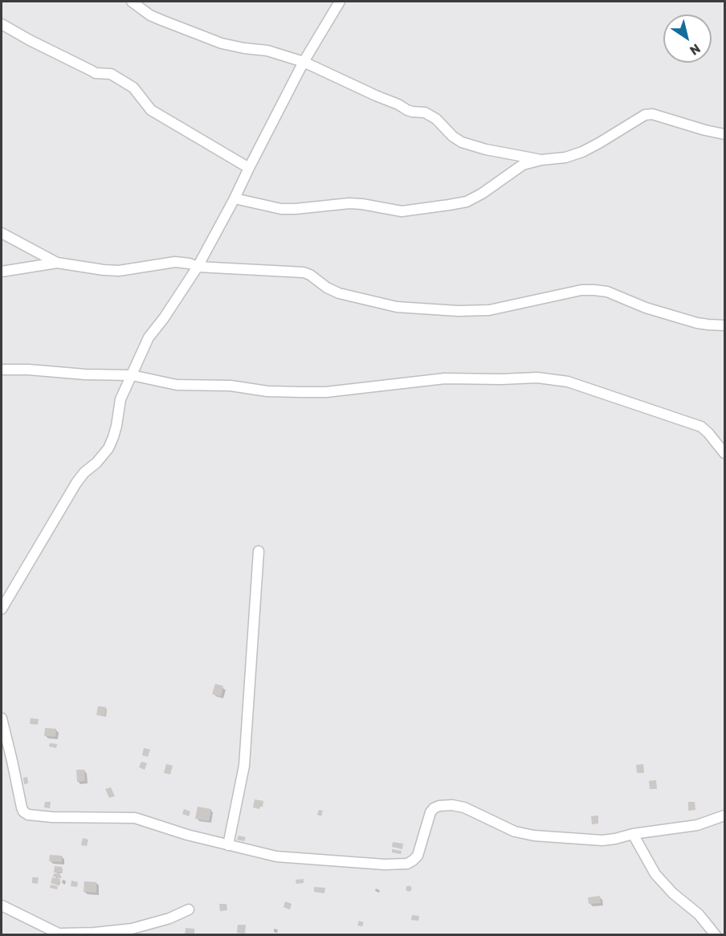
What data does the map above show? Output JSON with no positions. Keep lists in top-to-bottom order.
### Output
{
  "north": "bottom right"
}
